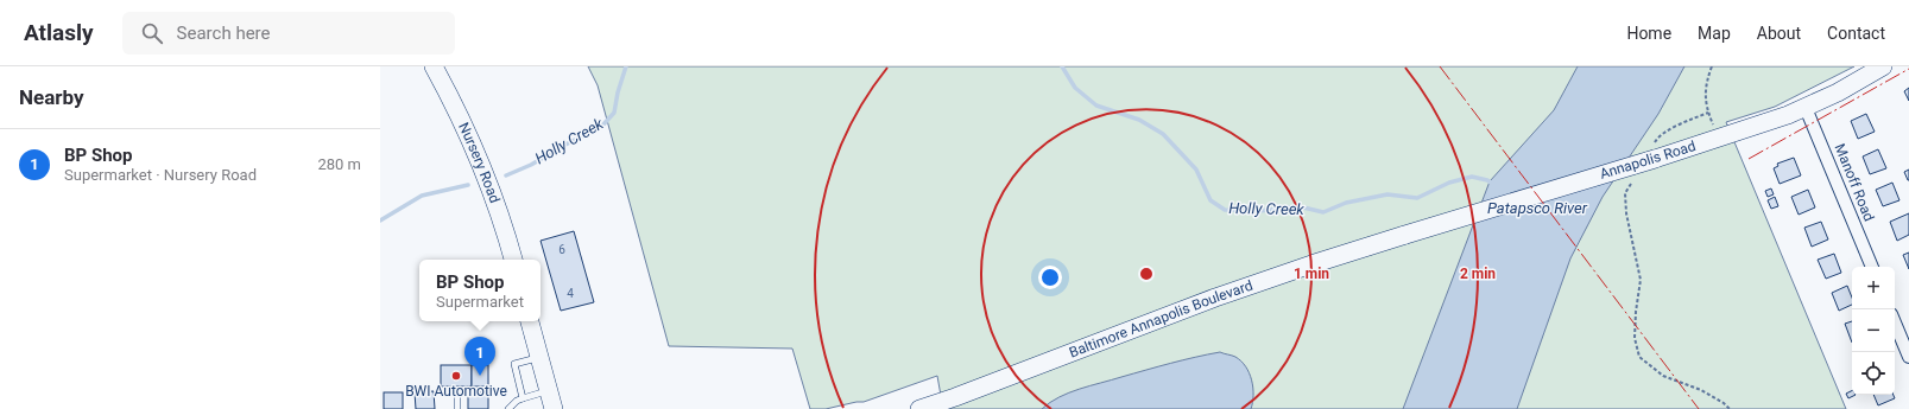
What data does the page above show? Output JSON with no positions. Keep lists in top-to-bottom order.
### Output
{
  "streets": {
    "main road": ["Annapolis Road", "Nursery Road", "Baltimore Annapolis Boulevard"],
    "street": ["Manoff Road"]
  },
  "crossings": [
    ["Annapolis Road", "Manoff Road"],
    ["Annapolis Road", "Baltimore Annapolis Boulevard"]
  ],
  "water": ["Holly Creek", "Patapsco River"],
  "places": ["BWI Automotive"],
  "house_numbers": ["6", "4"],
  "page": {
    "header": "Atlasly",
    "search": "Search here",
    "nav": [
      "Home",
      "Map",
      "About",
      "Contact"
    ],
    "heading": "Nearby",
    "list": [
      {
        "mark": "1",
        "name": "BP Shop",
        "note": "Supermarket · Nursery Road",
        "value": "280 m"
      }
    ],
    "popup": ["BP Shop", "Supermarket"],
    "map_buttons": ["+", "−"],
    "pins": "1"
  },
  "rings": ["1 min", "2 min"]
}
